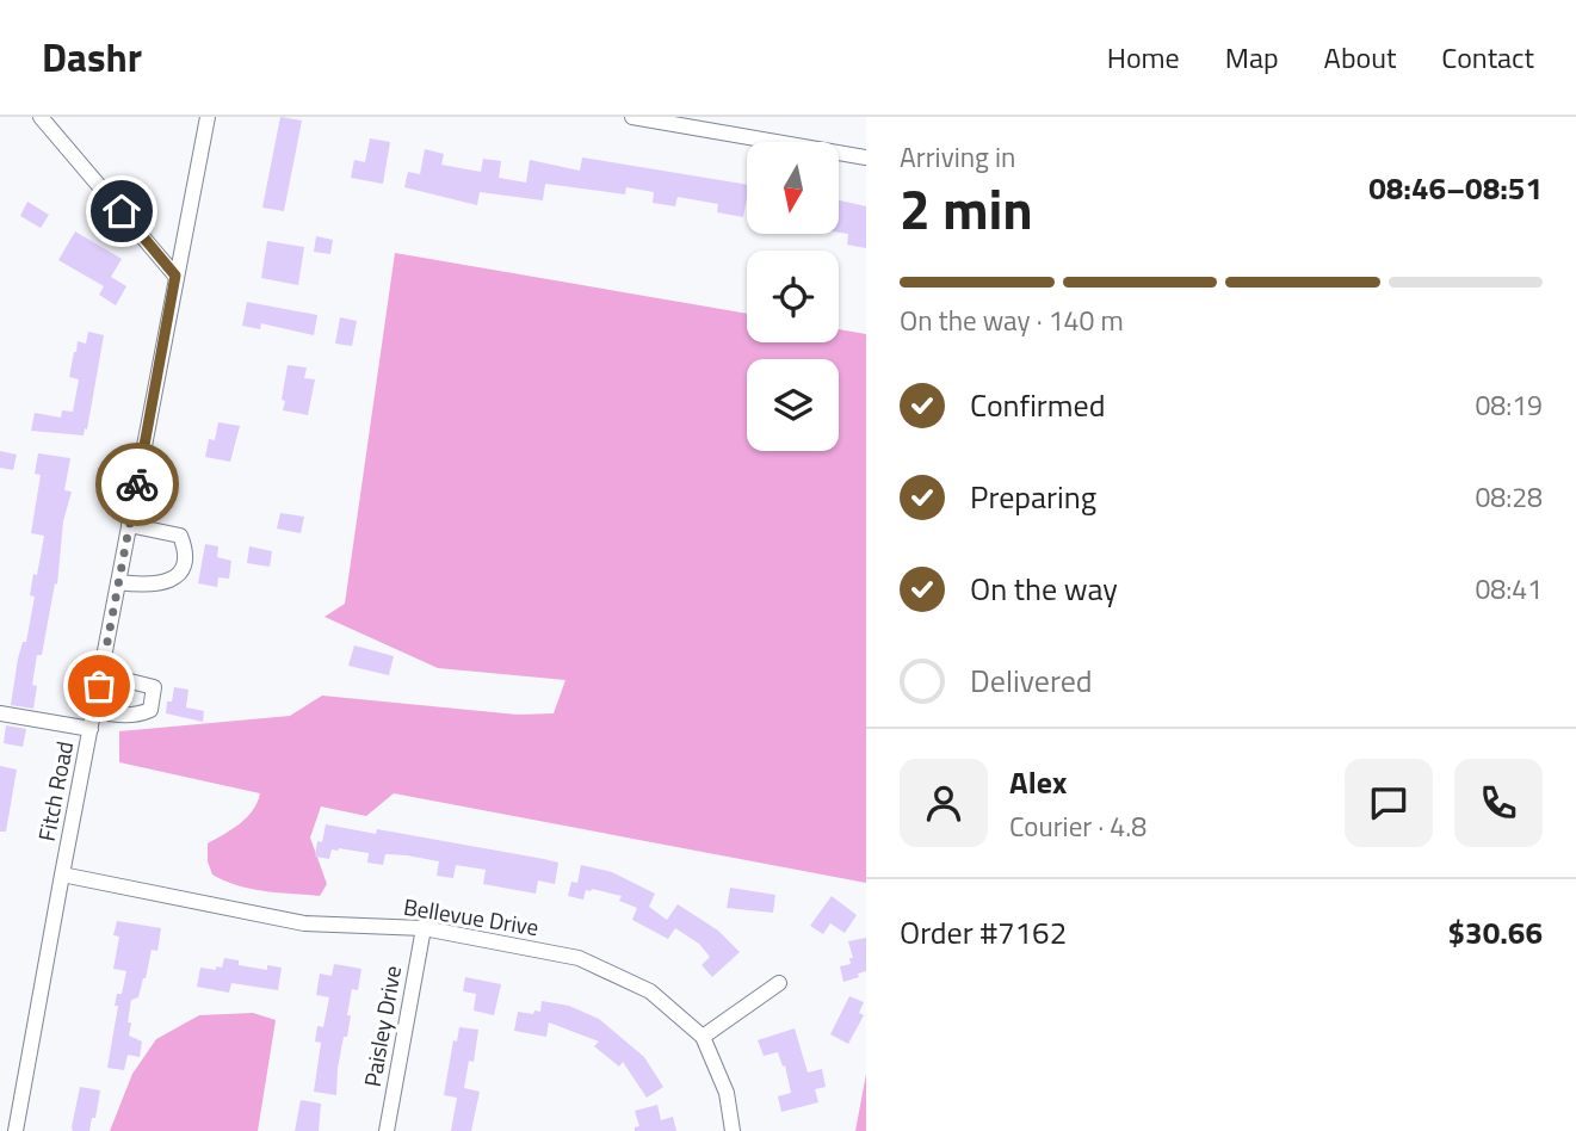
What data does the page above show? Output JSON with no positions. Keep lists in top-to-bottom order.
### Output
{
  "streets": {
    "street": ["Fitch Road", "Bellevue Drive", "Paisley Drive"]
  },
  "crossings": [
    ["Fitch Road", "Bellevue Drive"],
    ["Bellevue Drive", "Paisley Drive"]
  ],
  "north": "bottom",
  "page": {
    "header": "Dashr",
    "nav": [
      "Home",
      "Map",
      "About",
      "Contact"
    ],
    "heading": ["2 min", "Arriving in", "08:46–08:51"],
    "panel": [
      "Alex",
      "Courier · 4.8",
      "Order #7162",
      "$30.66"
    ],
    "bar": "On the way · 140 m",
    "list": [
      ["Confirmed", "08:19"],
      ["Preparing", "08:28"],
      ["On the way", "08:41"],
      "Delivered"
    ]
  }
}
